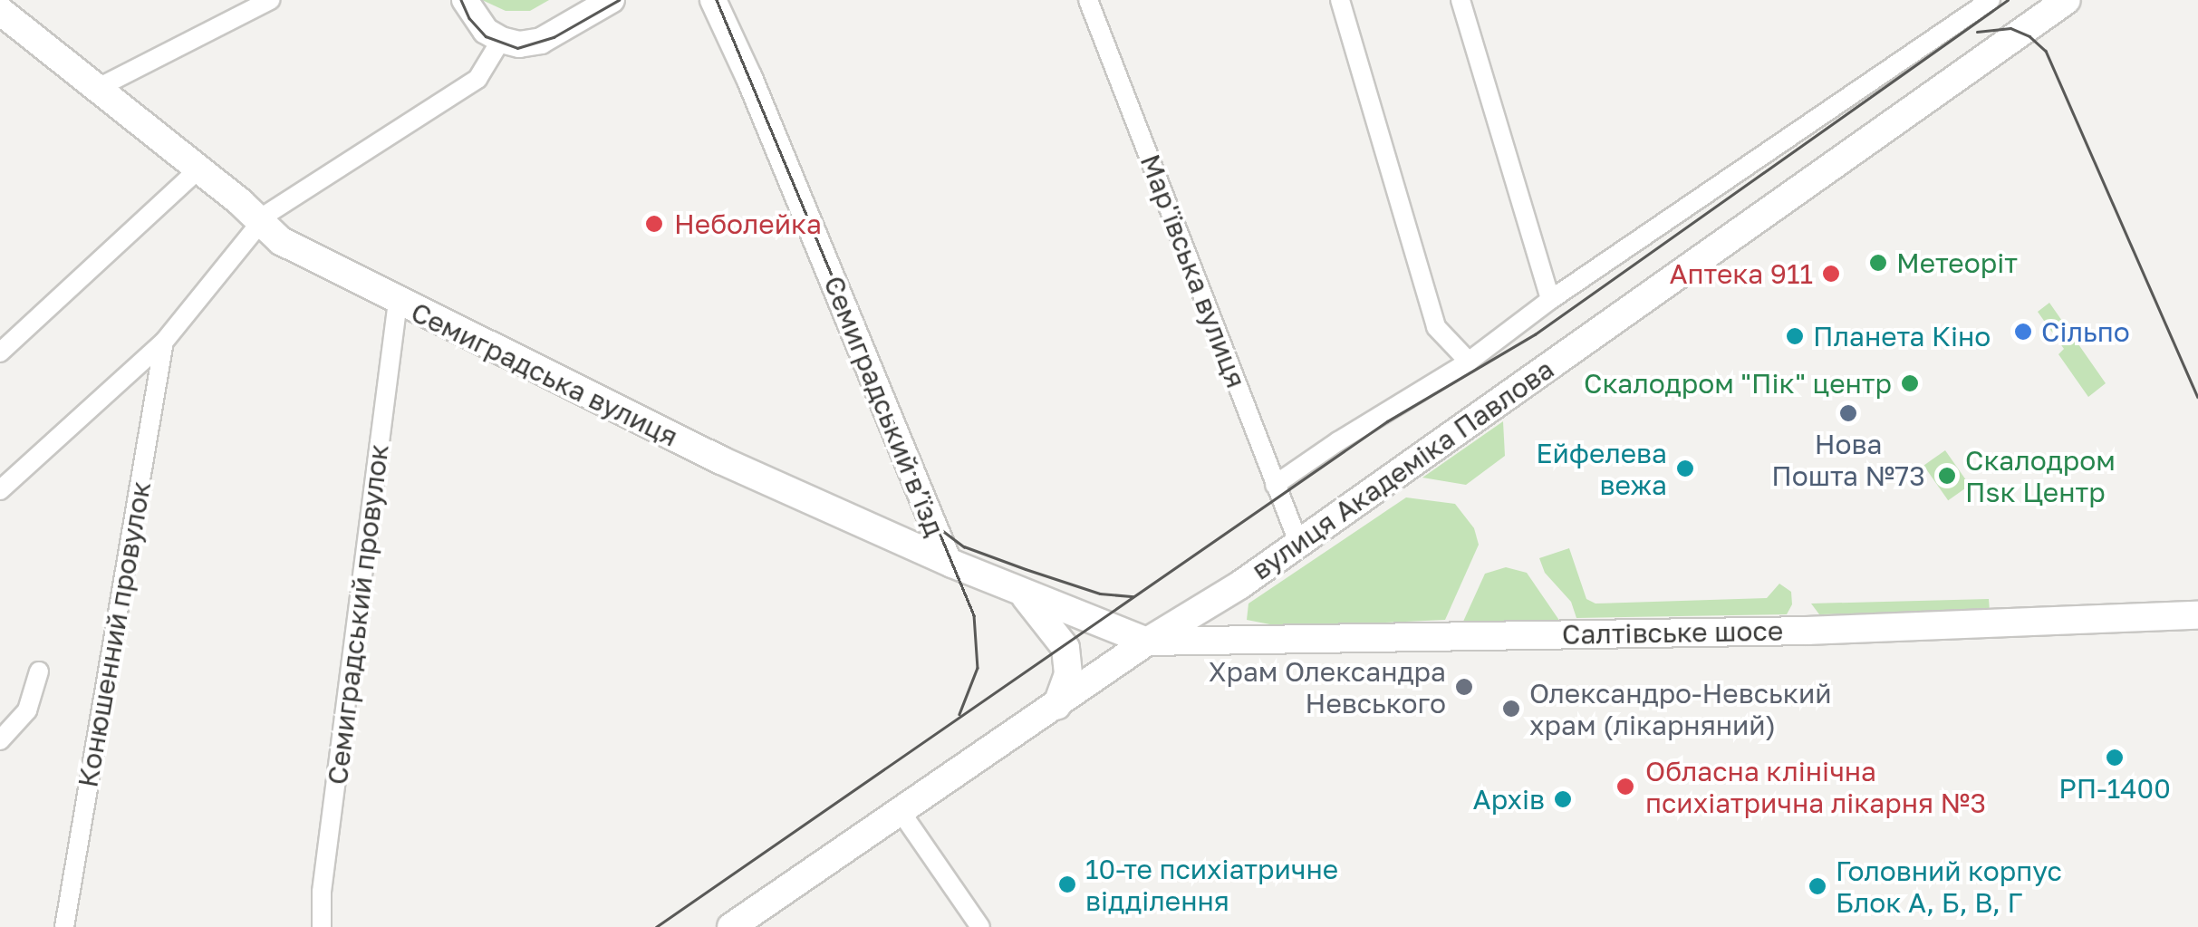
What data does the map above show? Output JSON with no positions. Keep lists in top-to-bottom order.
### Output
{
  "streets": {
    "main road": [
      "Семиградська вулиця",
      "Семиградський в’їзд",
      "вулиця Академіка Павлова",
      "Салтівське шосе"
    ],
    "street": ["Мар'ївська вулиця", "Семиградський провулок", "Конюшенний провулок"]
  },
  "crossings": [
    ["Мар'ївська вулиця", "вулиця Академіка Павлова"],
    ["Семиградська вулиця", "Семиградський в’їзд"],
    ["Семиградська вулиця", "вулиця Академіка Павлова"],
    ["Семиградська вулиця", "Семиградський провулок"],
    ["Семиградська вулиця", "Салтівське шосе"],
    ["вулиця Академіка Павлова", "Салтівське шосе"]
  ],
  "places": [
    "Неболейка",
    "Метеоріт",
    "Аптека 911",
    "Сільпо",
    "Планета Кіно",
    "Скалодром \"Пік\" центр",
    "Нова Пошта №73",
    "Ейфелева вежа",
    "Скалодром Пsк Центр",
    "Храм Олександра Невського",
    "Олександро-Невський храм (лікарняний)",
    "РП-1400",
    "Обласна клінічна психіатрична лікарня №3",
    "Архів",
    "10-те психіатричне відділення",
    "Головний корпус Блок А, Б, В, Г"
  ]
}
